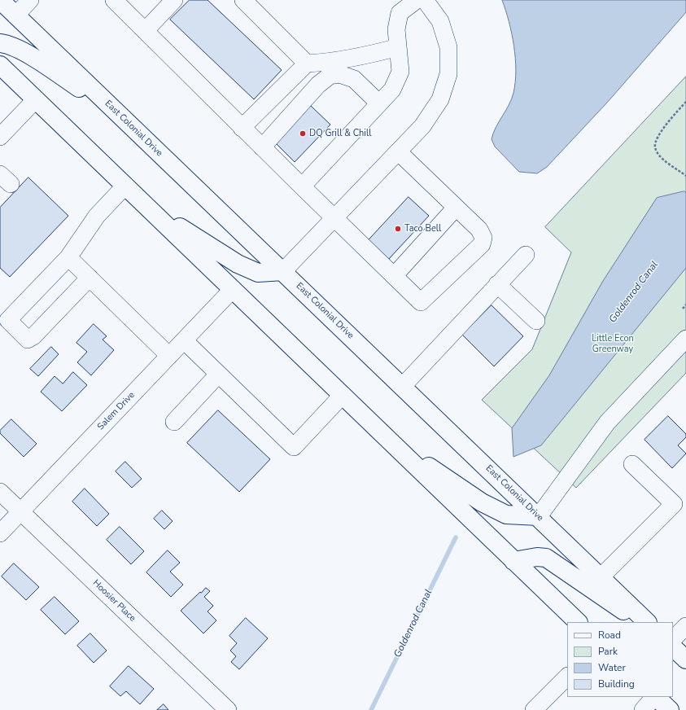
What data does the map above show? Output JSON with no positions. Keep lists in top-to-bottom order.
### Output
{
  "streets": {
    "highway": ["East Colonial Drive"],
    "street": ["Salem Drive", "Hoosier Place"]
  },
  "crossings": [
    ["Salem Drive", "Hoosier Place"]
  ],
  "water": ["Goldenrod Canal"],
  "parks": ["Little Econ Greenway"],
  "places": ["DQ Grill & Chill", "Taco Bell"],
  "legend": [
    "Road",
    "Park",
    "Water",
    "Building"
  ]
}
